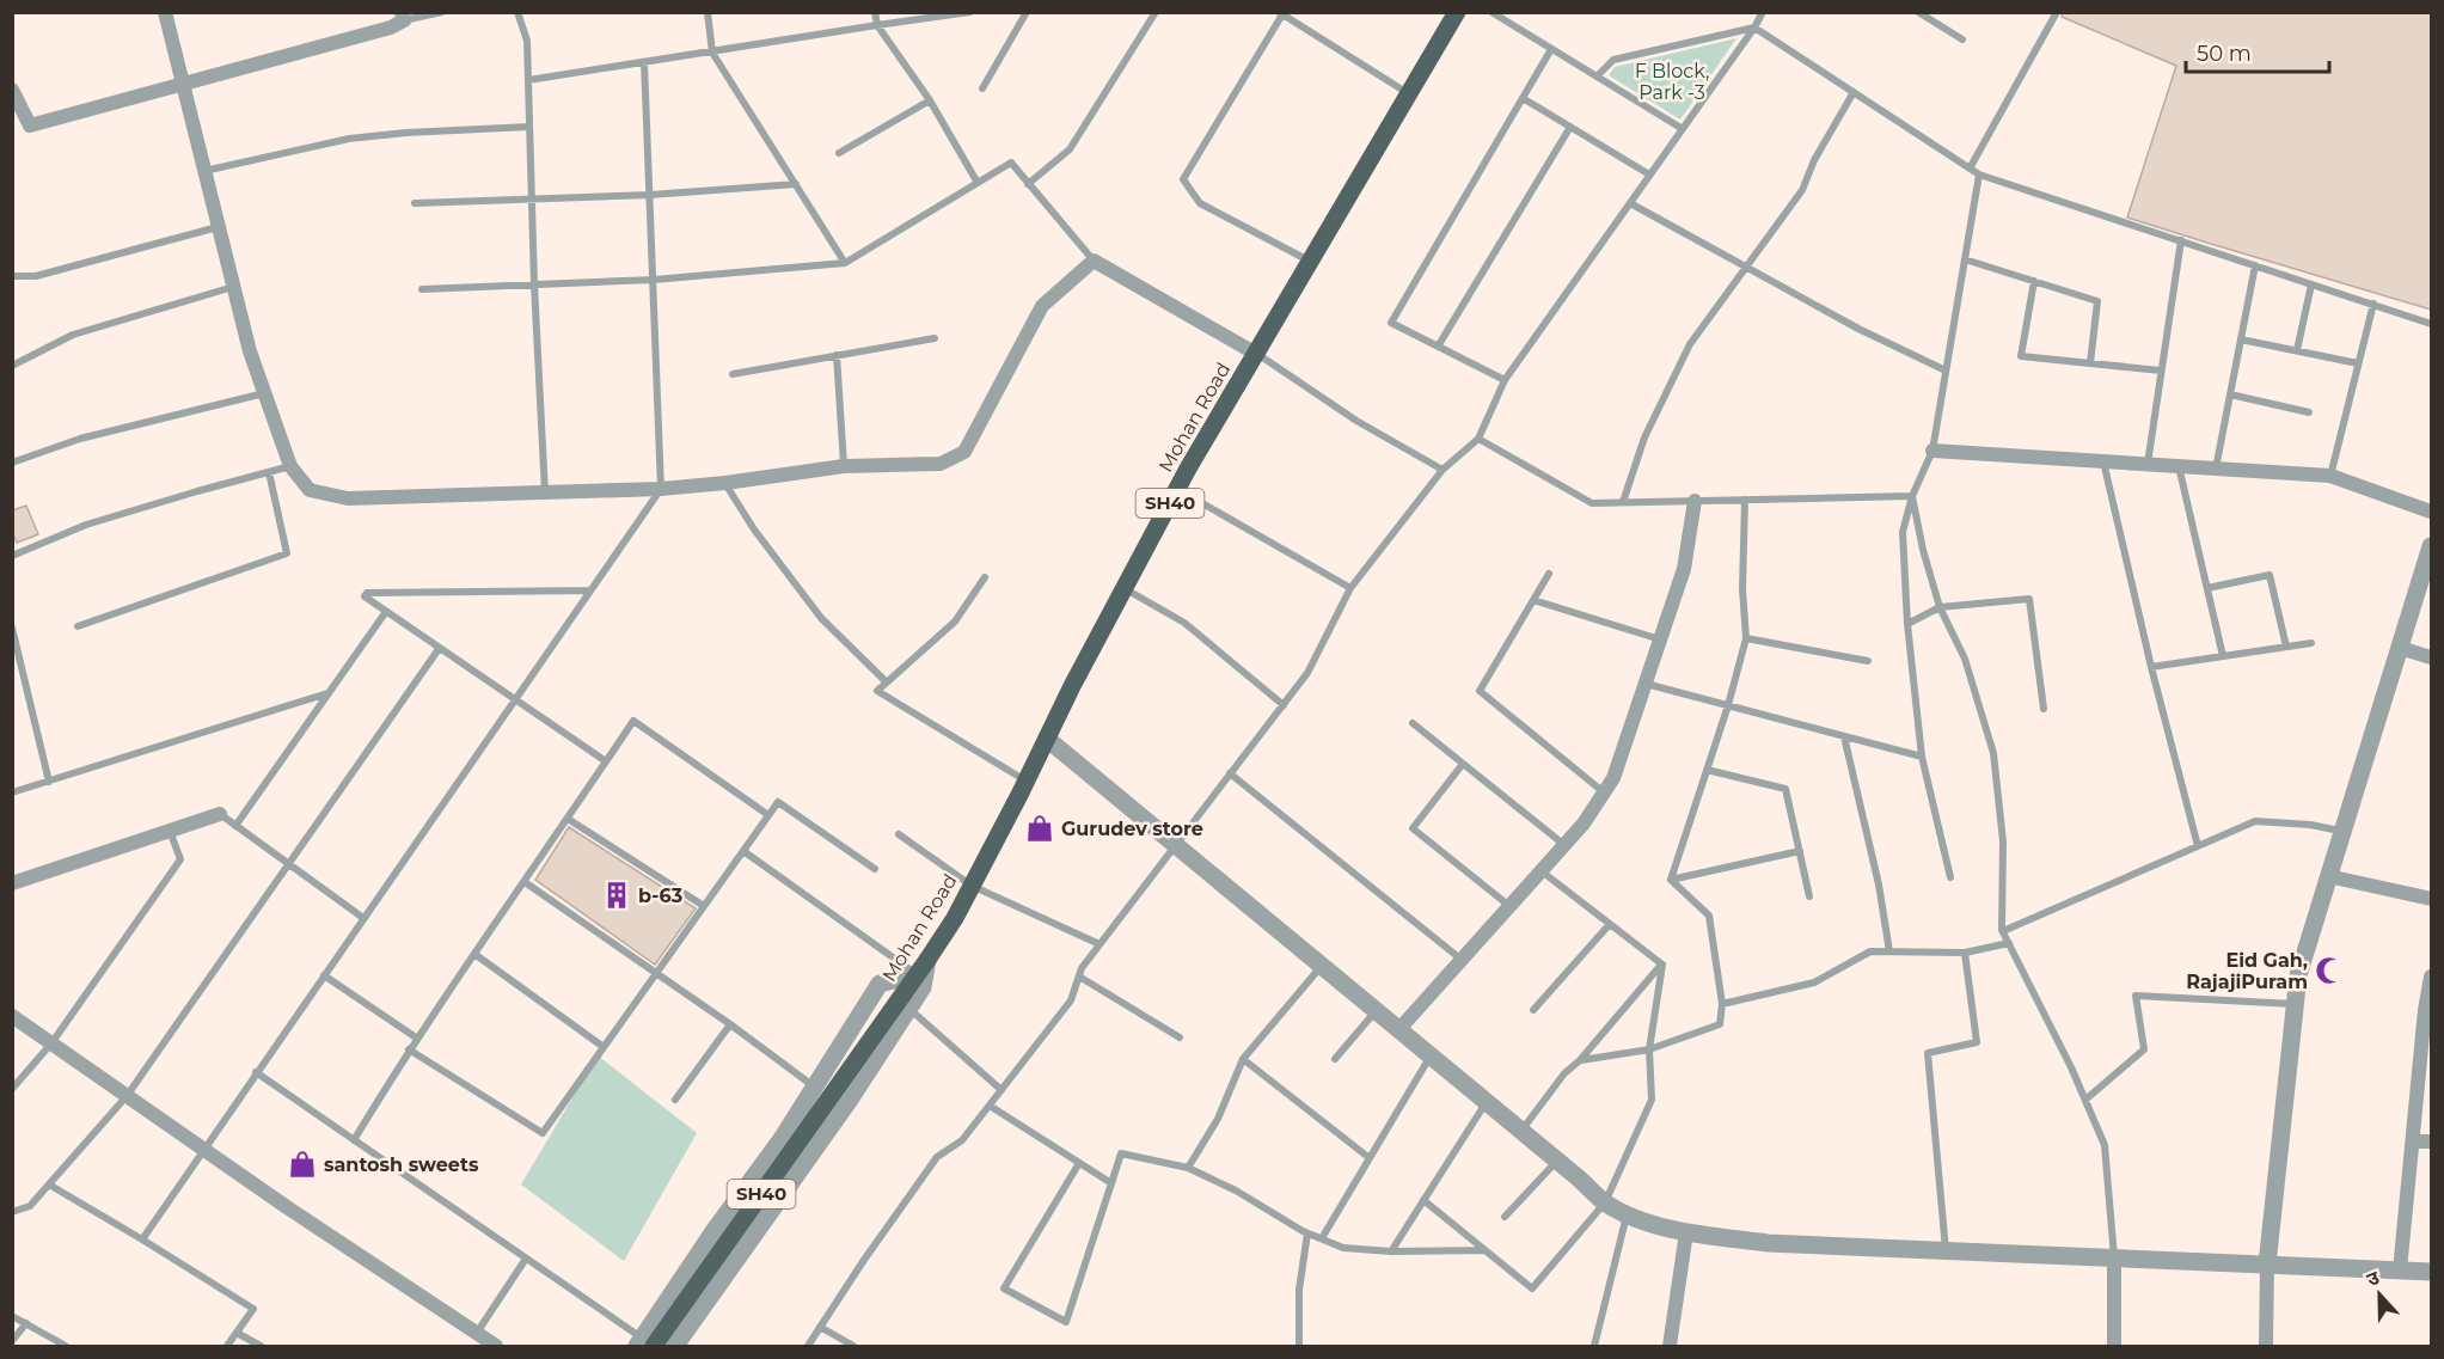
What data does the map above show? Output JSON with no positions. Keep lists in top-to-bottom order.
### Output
{
  "streets": {
    "main road": ["Mohan Road", "SH40"]
  },
  "crossings": [
    ["Mohan Road", "SH40"]
  ],
  "parks": ["F Block, Park -3"],
  "places": {
    "shop": ["Gurudev store", "santosh sweets"],
    "building": ["b-63"],
    "mosque": ["Eid Gah, RajajiPuram"]
  },
  "scale_bar": "50 m",
  "north": "top"
}
